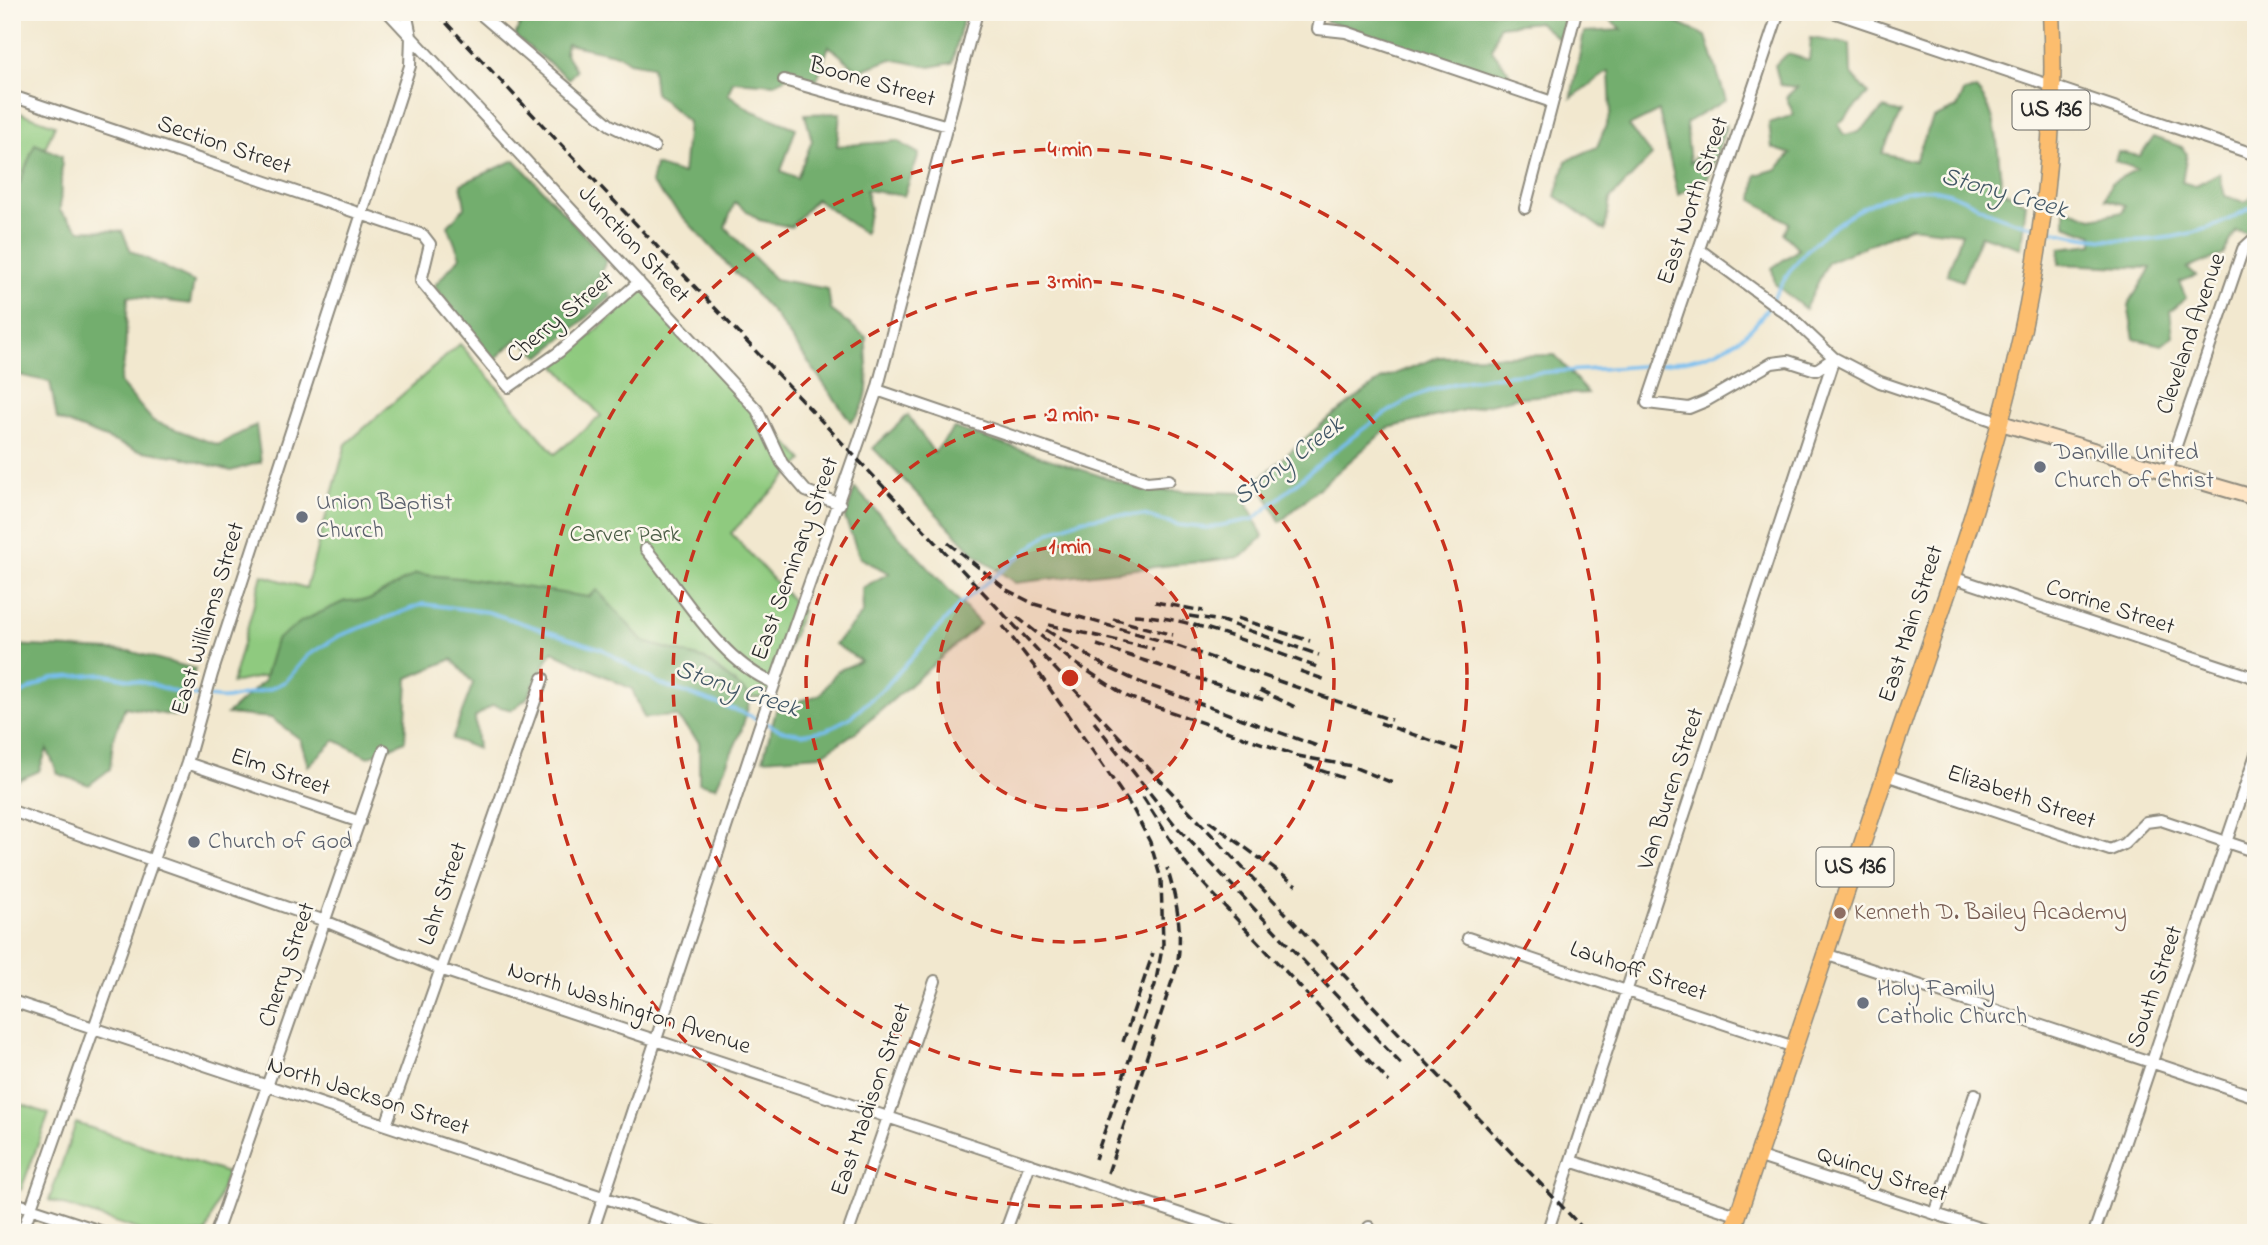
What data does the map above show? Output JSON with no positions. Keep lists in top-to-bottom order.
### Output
{
  "streets": {
    "main road": ["US 136", "East Main Street"],
    "street": [
      "Boone Street",
      "Section Street",
      "East North Street",
      "Junction Street",
      "Cherry Street",
      "Cleveland Avenue",
      "East Seminary Street",
      "Corrine Street",
      "East Williams Street",
      "Elm Street",
      "Van Buren Street",
      "Elizabeth Street",
      "Lahr Street",
      "Lauhoff Street",
      "South Street",
      "North Washington Avenue",
      "North Jackson Street",
      "East Madison Street",
      "Quincy Street"
    ]
  },
  "crossings": [
    ["Boone Street", "East Seminary Street"],
    ["Section Street", "Cherry Street"],
    ["Section Street", "East Williams Street"],
    ["East North Street", "Van Buren Street"],
    ["Junction Street", "Cherry Street"],
    ["Junction Street", "East Seminary Street"],
    ["Junction Street", "East Williams Street"],
    ["Cherry Street", "Elm Street"],
    ["Cherry Street", "North Washington Avenue"],
    ["Cherry Street", "North Jackson Street"],
    ["East Seminary Street", "North Washington Avenue"],
    ["East Seminary Street", "North Jackson Street"],
    ["Corrine Street", "East Main Street"],
    ["East Williams Street", "Elm Street"],
    ["East Williams Street", "North Washington Avenue"],
    ["East Williams Street", "North Jackson Street"],
    ["East Main Street", "Elizabeth Street"],
    ["East Main Street", "Lauhoff Street"],
    ["East Main Street", "Quincy Street"],
    ["Van Buren Street", "Lauhoff Street"],
    ["Elizabeth Street", "South Street"],
    ["Lahr Street", "North Washington Avenue"],
    ["Lahr Street", "North Jackson Street"],
    ["North Washington Avenue", "East Madison Street"]
  ],
  "water": ["Stony Creek"],
  "parks": ["Carver Park"],
  "places": [
    "Danville United Church of Christ",
    "Union Baptist Church",
    "Church of God",
    "Kenneth D. Bailey Academy",
    "Holy Family Catholic Church"
  ],
  "rings": [
    "4 min",
    "3 min",
    "2 min",
    "1 min"
  ]
}
